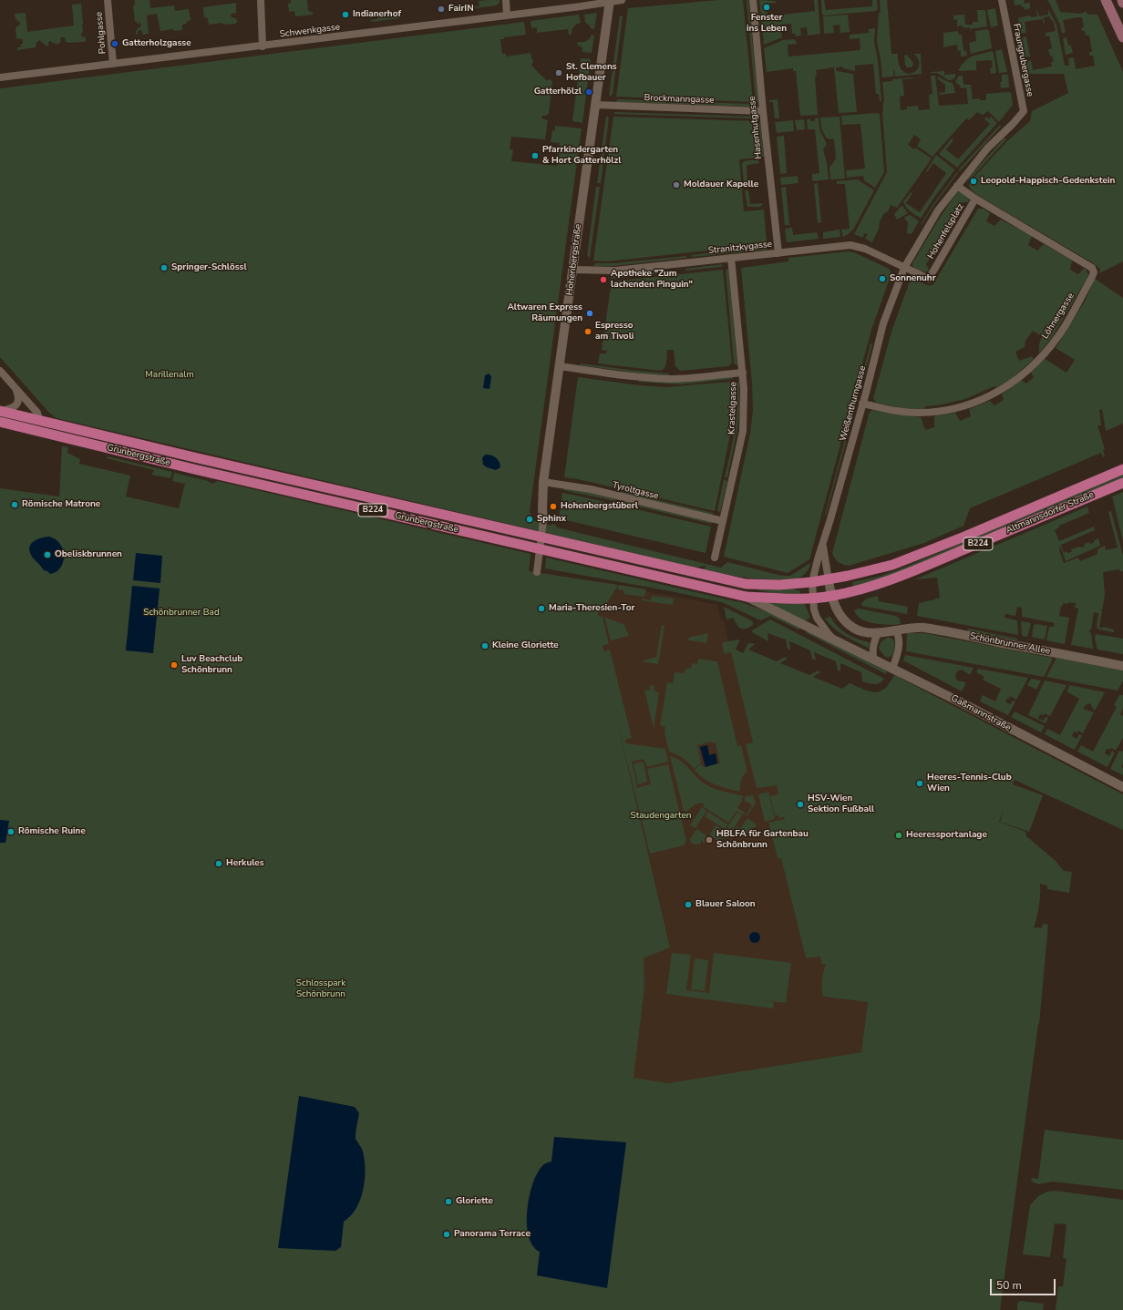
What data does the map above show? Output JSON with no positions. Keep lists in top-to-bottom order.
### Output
{
  "streets": {
    "main road": ["Grünbergstraße", "B224", "Altmannsdorfer Straße"],
    "street": [
      "Schwenkgasse",
      "Pohlgasse",
      "Fraungrubergasse",
      "Brockmanngasse",
      "Hasenhutgasse",
      "Hohenfelsplatz",
      "Stranitzkygasse",
      "Hohenbergstraße",
      "Löhnergasse",
      "Weißenthurngasse",
      "Krastelgasse",
      "Tyroltgasse",
      "Schönbrunner Allee",
      "Gaßmannstraße"
    ]
  },
  "crossings": [
    ["Schwenkgasse", "Pohlgasse"],
    ["Schwenkgasse", "Hohenbergstraße"],
    ["Fraungrubergasse", "Hohenfelsplatz"],
    ["Brockmanngasse", "Hasenhutgasse"],
    ["Brockmanngasse", "Hohenbergstraße"],
    ["Hasenhutgasse", "Stranitzkygasse"],
    ["Hohenfelsplatz", "Stranitzkygasse"],
    ["Hohenfelsplatz", "Löhnergasse"],
    ["Hohenfelsplatz", "Weißenthurngasse"],
    ["Stranitzkygasse", "Hohenbergstraße"],
    ["Stranitzkygasse", "Weißenthurngasse"],
    ["Stranitzkygasse", "Krastelgasse"],
    ["Hohenbergstraße", "Tyroltgasse"],
    ["Löhnergasse", "Weißenthurngasse"],
    ["Weißenthurngasse", "Altmannsdorfer Straße"],
    ["Weißenthurngasse", "Schönbrunner Allee"],
    ["Weißenthurngasse", "Gaßmannstraße"],
    ["Krastelgasse", "Tyroltgasse"],
    ["Grünbergstraße", "Altmannsdorfer Straße"],
    ["Grünbergstraße", "Gaßmannstraße"],
    ["Altmannsdorfer Straße", "Schönbrunner Allee"],
    ["Altmannsdorfer Straße", "Gaßmannstraße"]
  ],
  "parks": [
    "Marillenalm",
    "Schönbrunner Bad",
    "Staudengarten",
    "Schlosspark Schönbrunn"
  ],
  "places": [
    "Fenster ins Leben",
    "FairIN",
    "Indianerhof",
    "Gatterholzgasse",
    "St. Clemens Hofbauer",
    "Gatterhölzl",
    "Pfarrkindergarten & Hort Gatterhölzl",
    "Leopold-Happisch-Gedenkstein",
    "Moldauer Kapelle",
    "Springer-Schlössl",
    "Sonnenuhr",
    "Apotheke \"Zum lachenden Pinguin\"",
    "Altwaren Express Räumungen",
    "Espresso am Tivoli",
    "Römische Matrone",
    "Hohenbergstüberl",
    "Sphinx",
    "Obeliskbrunnen",
    "Maria-Theresien-Tor",
    "Kleine Gloriette",
    "Luv Beachclub Schönbrunn",
    "Heeres-Tennis-Club Wien",
    "HSV-Wien Sektion Fußball",
    "Römische Ruine",
    "Heeressportanlage",
    "HBLFA für Gartenbau Schönbrunn",
    "Herkules",
    "Blauer Saloon",
    "Gloriette",
    "Panorama Terrace"
  ],
  "scale_bar": "50 m"
}
